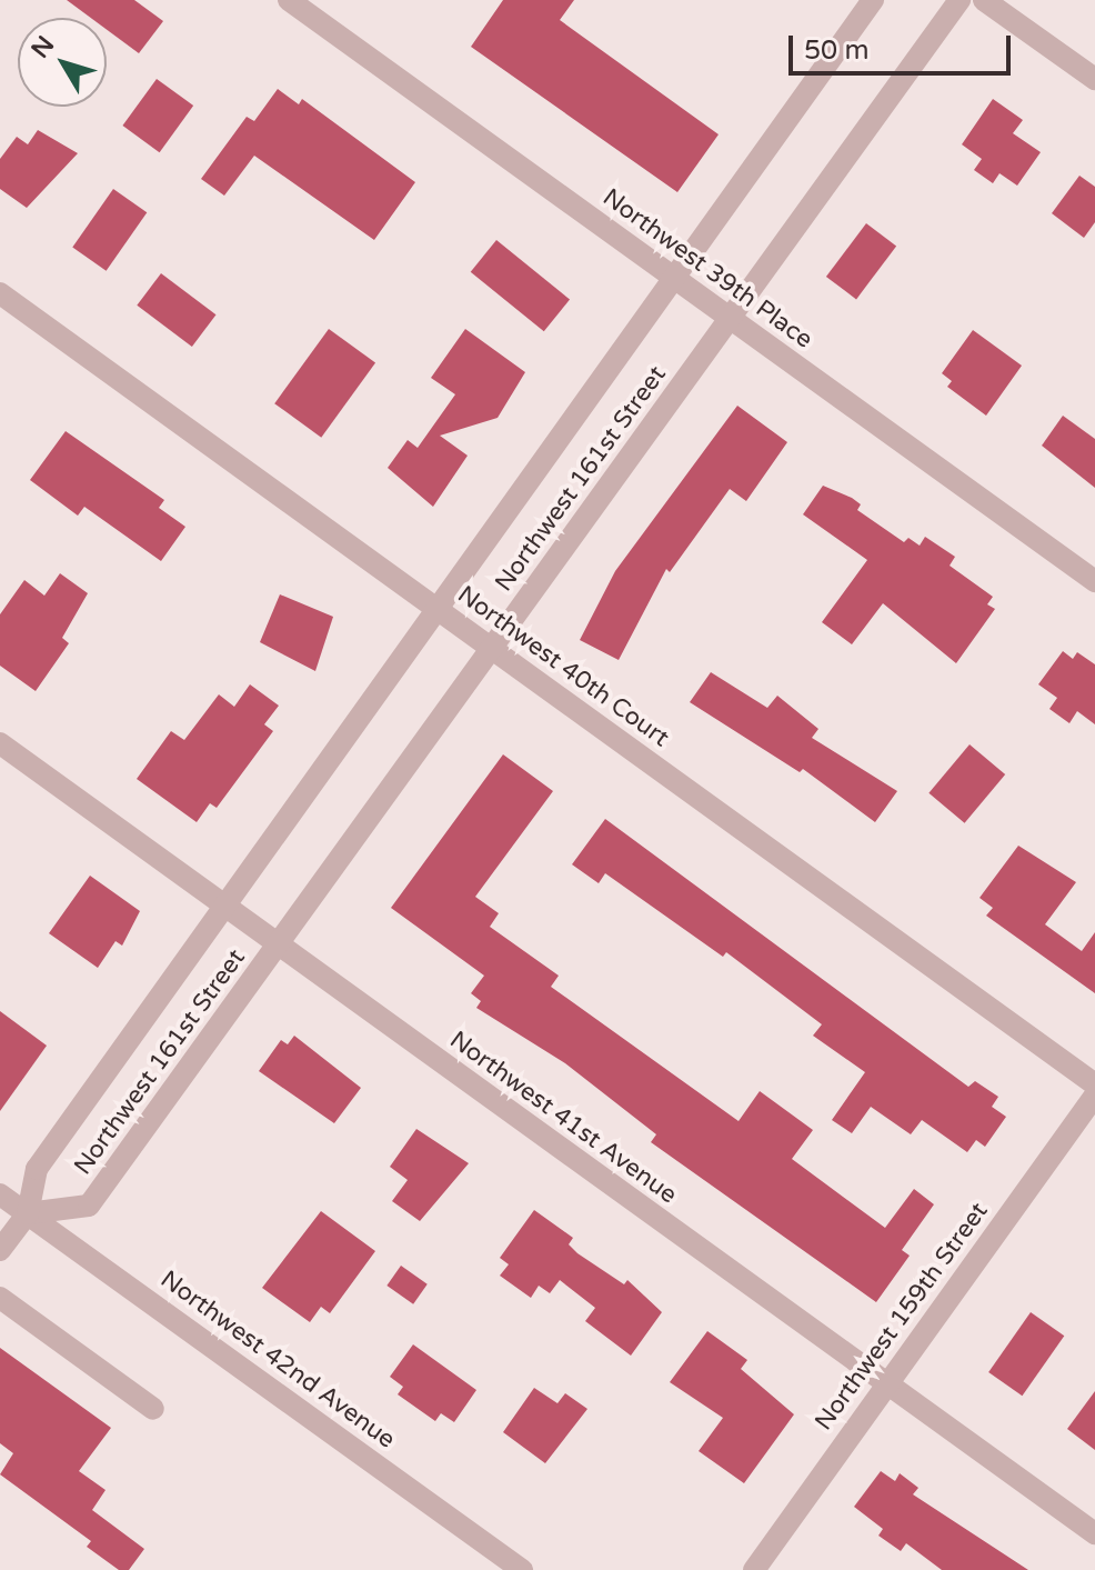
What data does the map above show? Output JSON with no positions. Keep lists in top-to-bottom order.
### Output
{
  "streets": {
    "street": [
      "Northwest 39th Place",
      "Northwest 161st Street",
      "Northwest 40th Court",
      "Northwest 41st Avenue",
      "Northwest 159th Street",
      "Northwest 42nd Avenue"
    ]
  },
  "crossings": [
    ["Northwest 39th Place", "Northwest 161st Street"],
    ["Northwest 161st Street", "Northwest 40th Court"],
    ["Northwest 161st Street", "Northwest 41st Avenue"],
    ["Northwest 161st Street", "Northwest 42nd Avenue"],
    ["Northwest 41st Avenue", "Northwest 159th Street"]
  ],
  "scale_bar": "50 m",
  "north": "top left"
}
